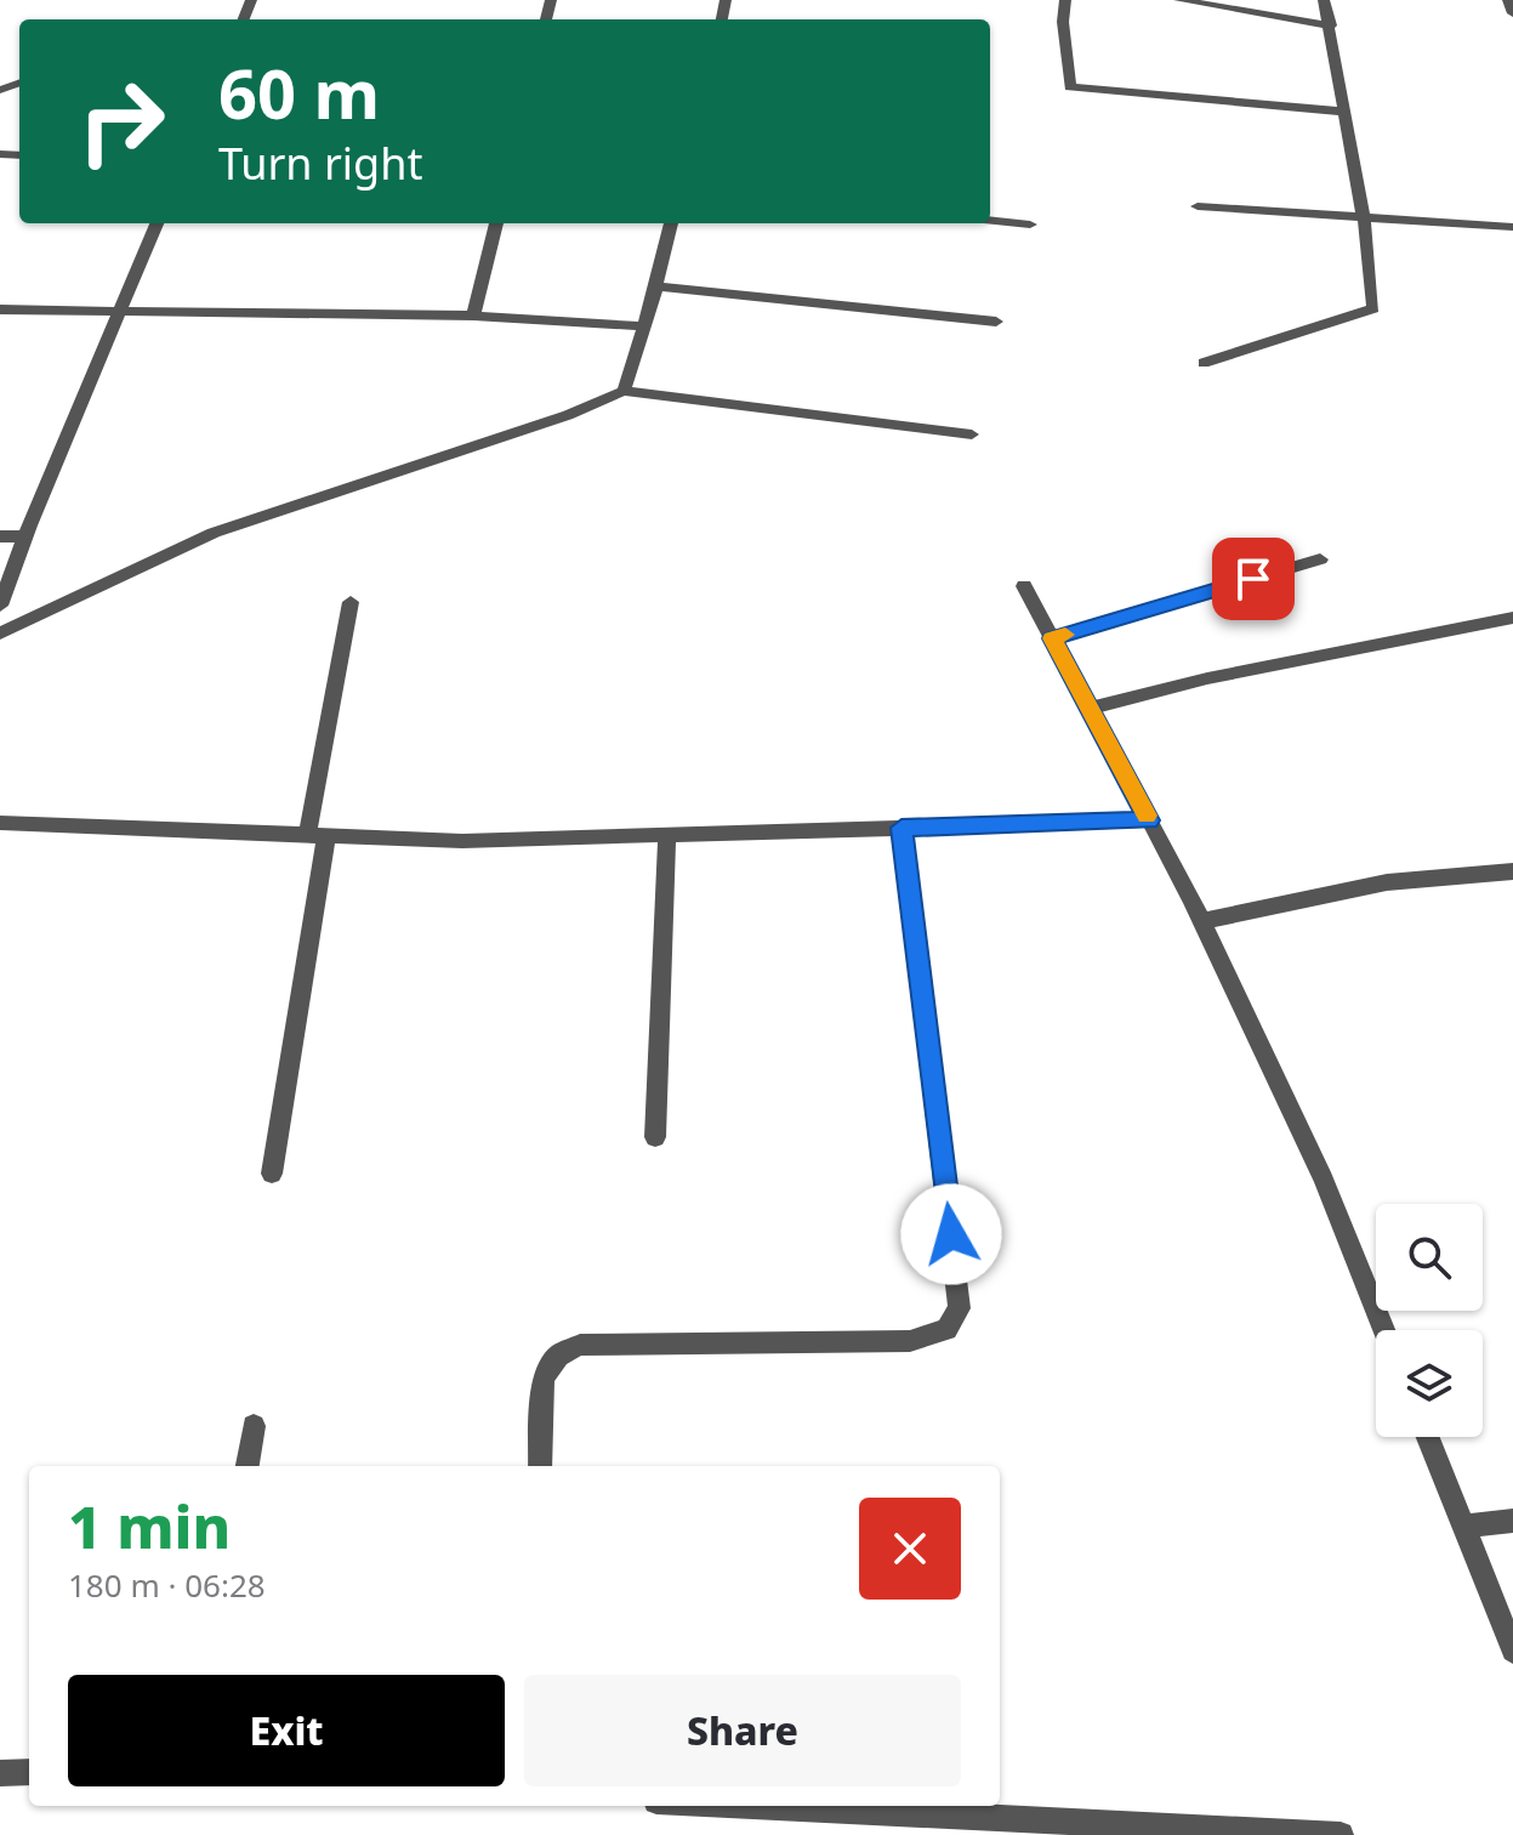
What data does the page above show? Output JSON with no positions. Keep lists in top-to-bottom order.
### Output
{
  "page": {
    "turn": ["60 m", "Turn right"],
    "heading": ["1 min", "180 m · 06:28"],
    "buttons": ["Exit", "Share"]
  }
}
